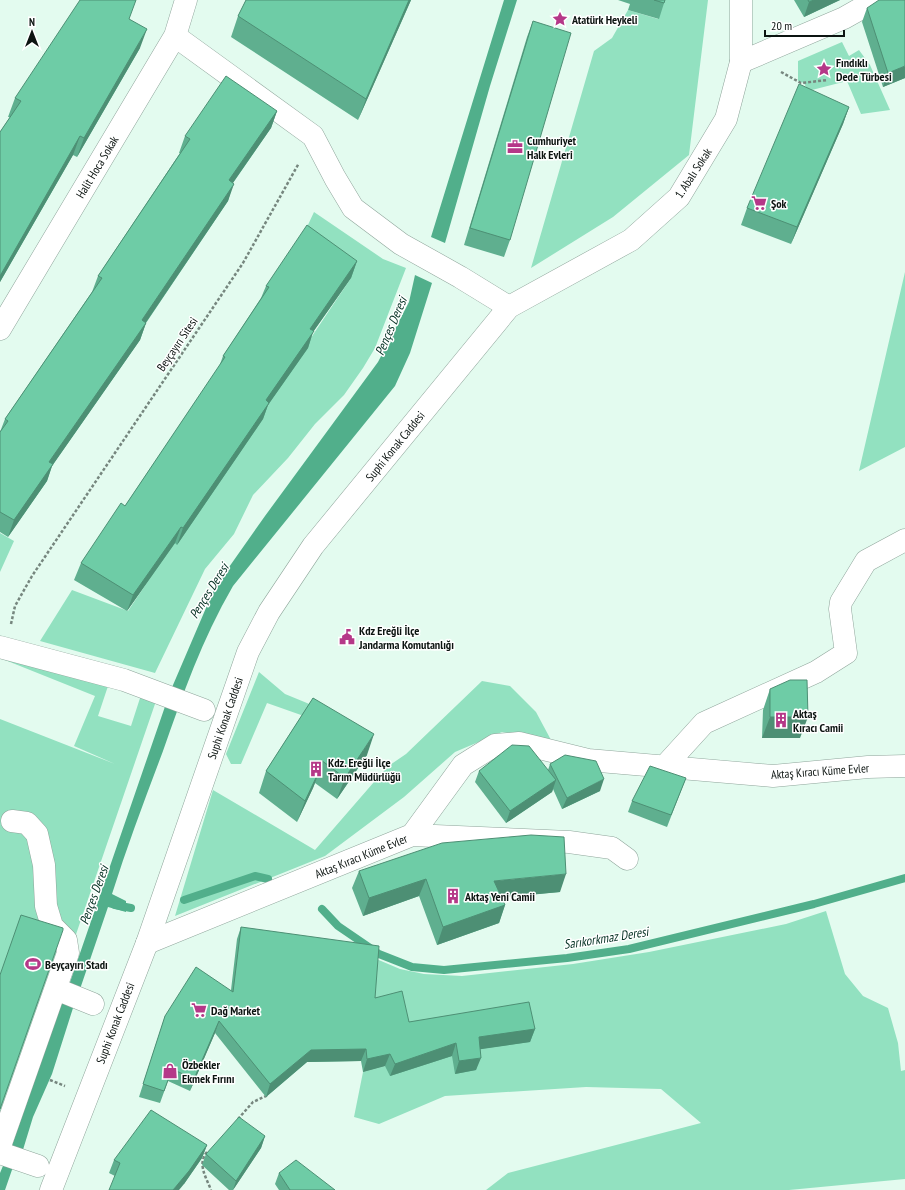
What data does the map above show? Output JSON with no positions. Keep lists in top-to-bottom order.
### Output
{
  "streets": {
    "street": [
      "Halit Hoca Sokak",
      "1. Abalı Sokak",
      "Suphi Konak Caddesi",
      "Aktaş Kıracı Küme Evler"
    ],
    "path": ["Beyçayırı Sitesi"]
  },
  "crossings": [
    ["1. Abalı Sokak", "Suphi Konak Caddesi"],
    ["Suphi Konak Caddesi", "Aktaş Kıracı Küme Evler"]
  ],
  "water": ["Pençes Deresi", "Sarıkorkmaz Deresi"],
  "places": {
    "place": ["Atatürk Heykeli", "Fındıklı Dede Türbesi"],
    "office": ["Cumhuriyet Halk Evleri"],
    "supermarket": ["Şok", "Dağ Market"],
    "public building": ["Kdz Ereğli İlçe Jandarma Komutanlığı"],
    "building": ["Aktaş Kıracı Camii", "Kdz. Ereğli İlçe Tarım Müdürlüğü", "Aktaş Yeni Camii"],
    "sports": ["Beyçayırı Stadı"],
    "shop": ["Özbekler Ekmek Fırını"]
  },
  "scale_bar": "20 m",
  "north": "top"
}
